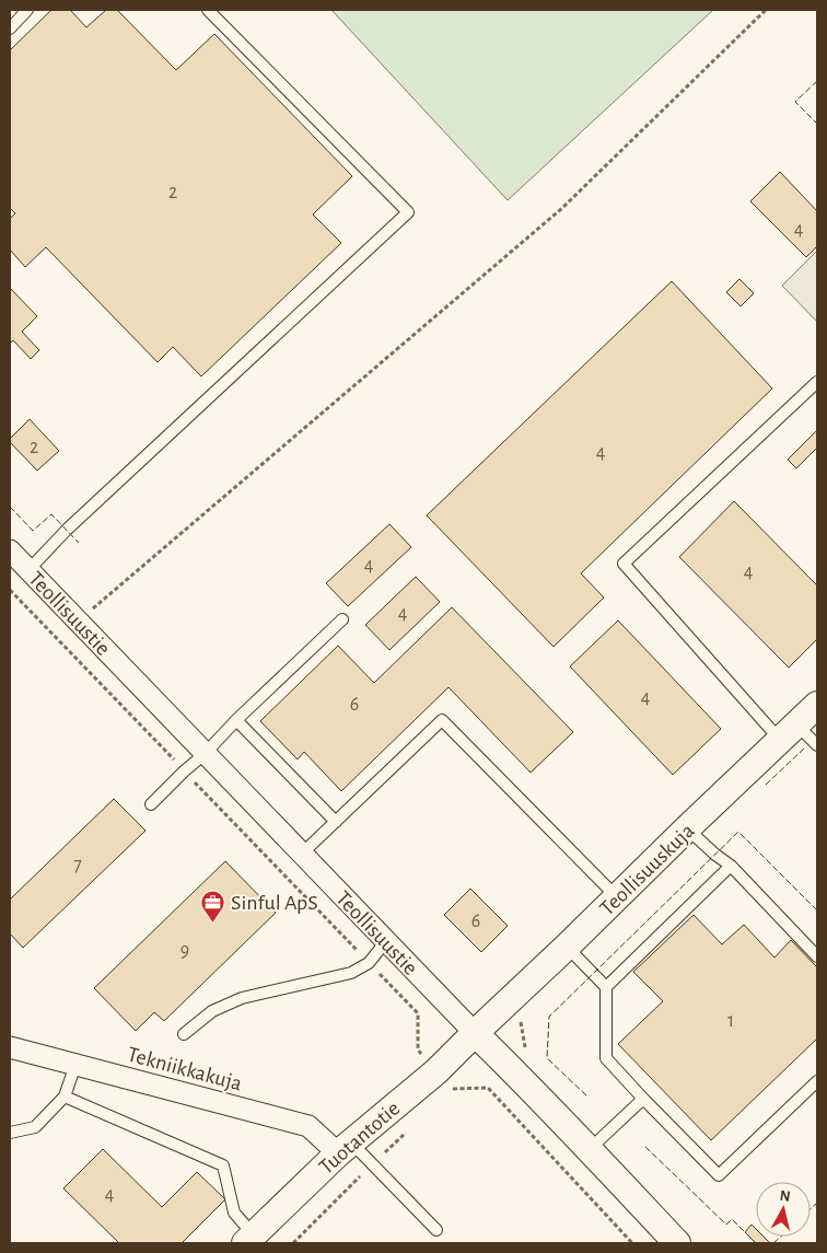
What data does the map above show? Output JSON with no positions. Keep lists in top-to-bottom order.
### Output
{
  "streets": {
    "street": [
      "Teollisuustie",
      "Teollisuuskuja",
      "Tekniikkakuja",
      "Tuotantotie"
    ]
  },
  "crossings": [
    ["Teollisuustie", "Teollisuuskuja"],
    ["Teollisuustie", "Tuotantotie"],
    ["Teollisuuskuja", "Tuotantotie"],
    ["Tekniikkakuja", "Tuotantotie"]
  ],
  "places": {
    "office": ["Sinful ApS"]
  },
  "house_numbers": [
    "2",
    "4",
    "2",
    "4",
    "4",
    "4",
    "4",
    "4",
    "6",
    "7",
    "6",
    "9",
    "1",
    "4"
  ],
  "north": "top"
}
